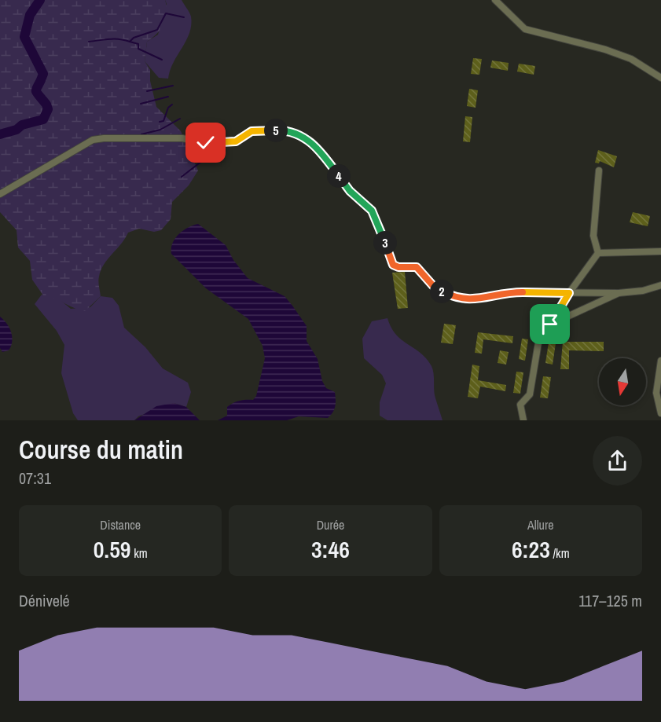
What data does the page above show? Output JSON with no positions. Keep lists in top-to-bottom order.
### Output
{
  "north": "bottom",
  "page": {
    "pins": [
      "5",
      "4",
      "3",
      "2"
    ],
    "heading": ["Course du matin", "07:31"],
    "stats": [
      ["Distance", "0.59 km"],
      ["Durée", "3:46"],
      ["Allure", "6:23 /km"]
    ],
    "chart": ["Dénivelé", "117–125 m"]
  }
}
